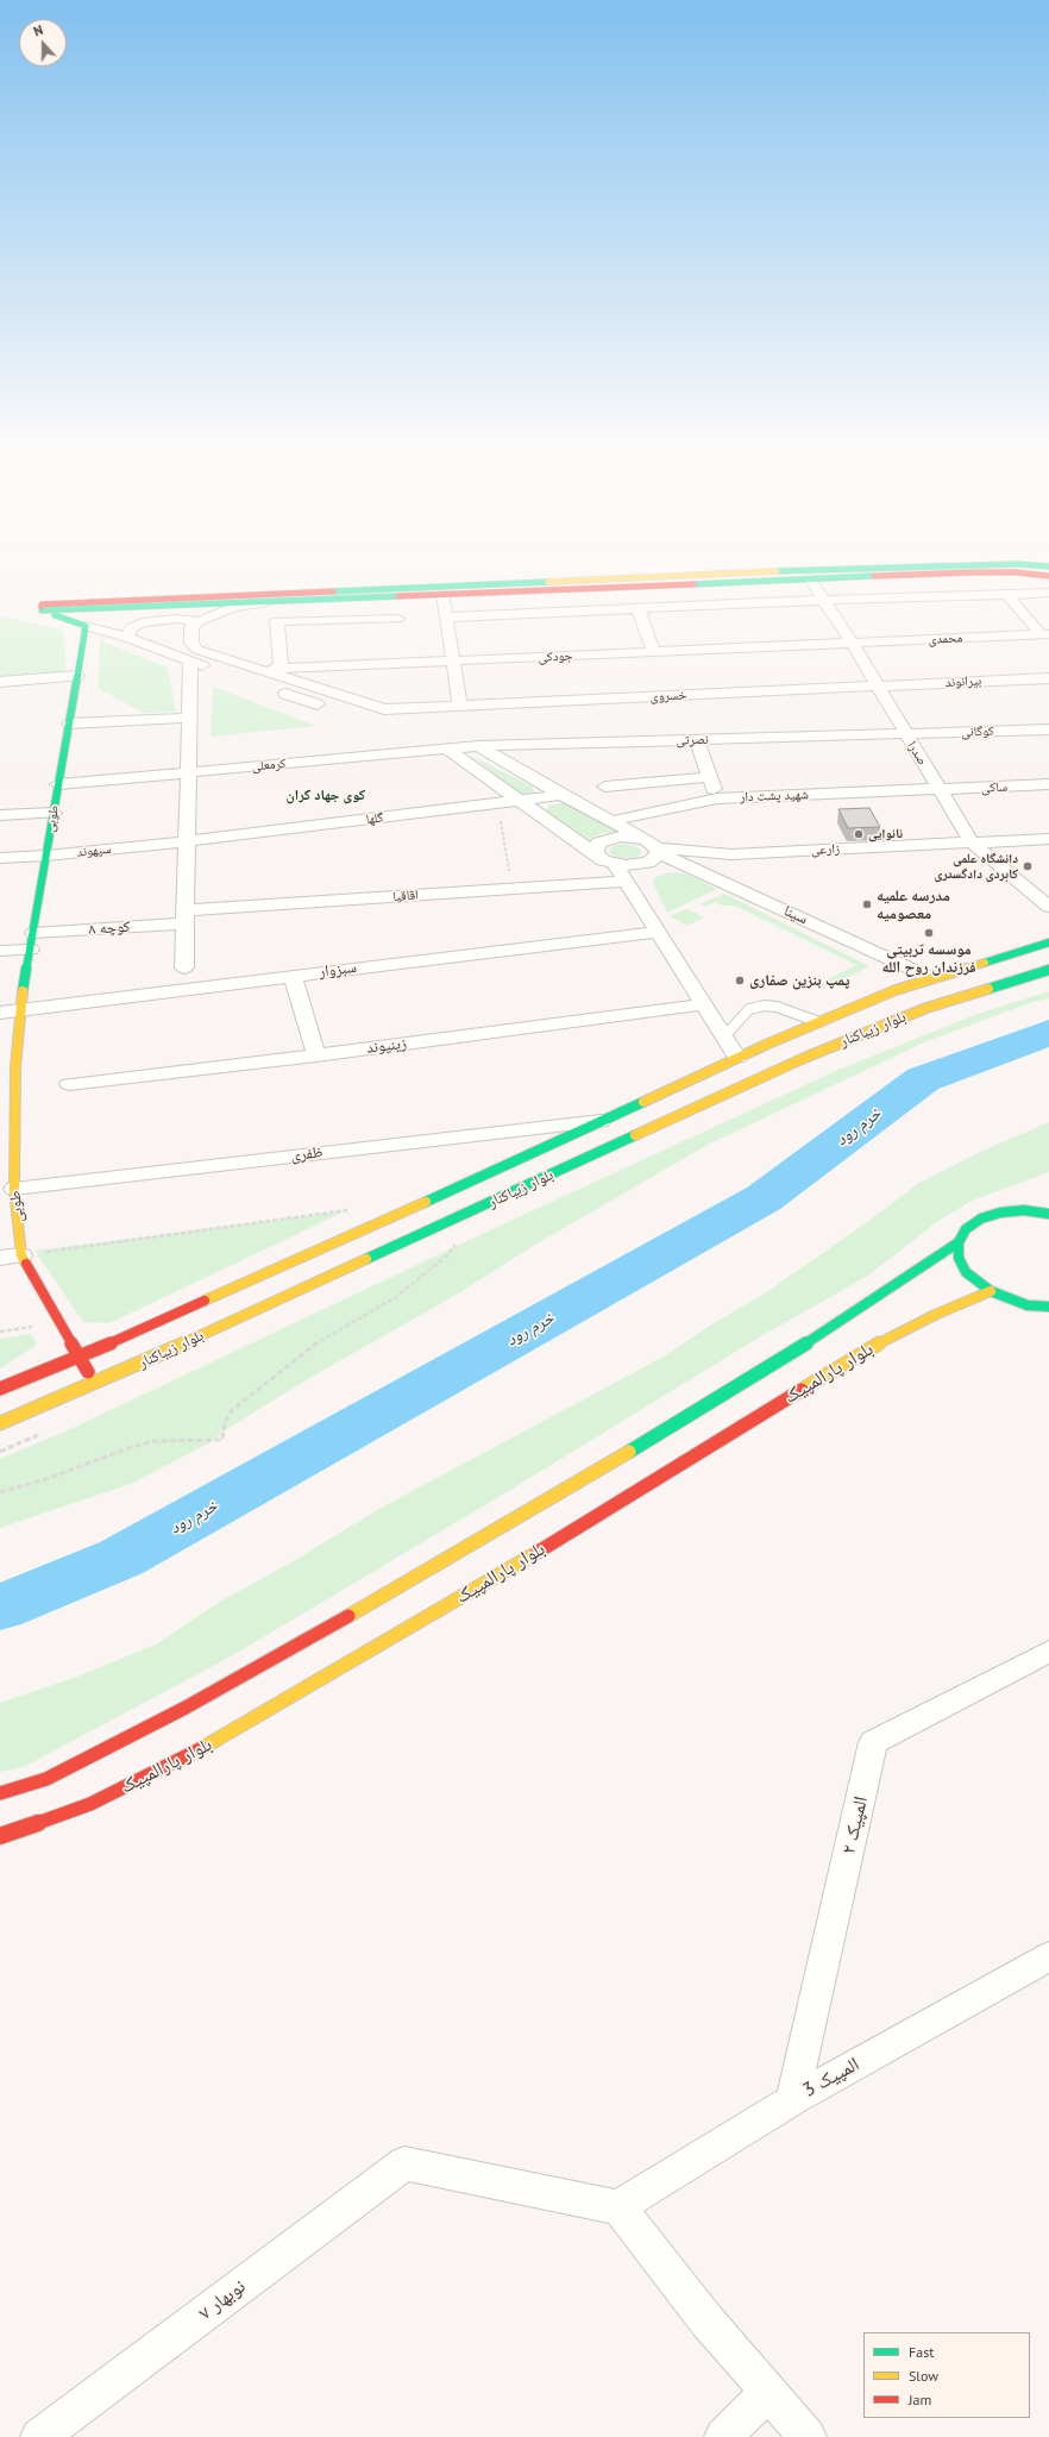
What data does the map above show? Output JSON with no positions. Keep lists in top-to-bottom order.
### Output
{
  "streets": {
    "main road": ["طوبی", "بلوار زیباکنار", "بلوار پارالمپیک"],
    "street": [
      "محمدی",
      "جودکی",
      "بیرانوند",
      "خسروی",
      "کوگانی",
      "نصرتی",
      "صدرا",
      "کرمعلی",
      "ساکی",
      "شهید پشت دار",
      "گلها",
      "زارعی",
      "سپهوند",
      "اقاقیا",
      "سینا",
      "کوچه ۸",
      "سبزوار",
      "زینیوند",
      "ظفری",
      "المپیک ۲",
      "المپیک 3",
      "نوبهار ۷"
    ]
  },
  "crossings": [
    ["محمدی", "جودکی"],
    ["محمدی", "صدرا"],
    ["جودکی", "خسروی"],
    ["جودکی", "صدرا"],
    ["بیرانوند", "خسروی"],
    ["بیرانوند", "صدرا"],
    ["خسروی", "صدرا"],
    ["کوگانی", "نصرتی"],
    ["کوگانی", "صدرا"],
    ["نصرتی", "صدرا"],
    ["نصرتی", "کرمعلی"],
    ["نصرتی", "سینا"],
    ["صدرا", "ساکی"],
    ["صدرا", "شهید پشت دار"],
    ["صدرا", "زارعی"],
    ["کرمعلی", "طوبی"],
    ["کرمعلی", "سینا"],
    ["ساکی", "شهید پشت دار"],
    ["شهید پشت دار", "سینا"],
    ["طوبی", "سپهوند"],
    ["طوبی", "کوچه ۸"],
    ["طوبی", "سبزوار"],
    ["طوبی", "بلوار زیباکنار"],
    ["طوبی", "ظفری"],
    ["گلها", "سپهوند"],
    ["گلها", "سینا"],
    ["زارعی", "سینا"],
    ["اقاقیا", "کوچه ۸"],
    ["سینا", "بلوار زیباکنار"],
    ["بلوار زیباکنار", "ظفری"],
    ["المپیک ۲", "المپیک 3"],
    ["المپیک 3", "نوبهار ۷"]
  ],
  "districts": ["کوی جهاد گران"],
  "water": ["خرم رود"],
  "places": [
    "نانوایی",
    "دانشگاه علمی کابردی دادگستری",
    "مدرسه علمیه معصومیه",
    "موسسه تربیتی فرزندان روح الله",
    "پمپ بنزین صفاری"
  ],
  "legend": ["Fast", "Slow", "Jam"],
  "north": "top"
}
